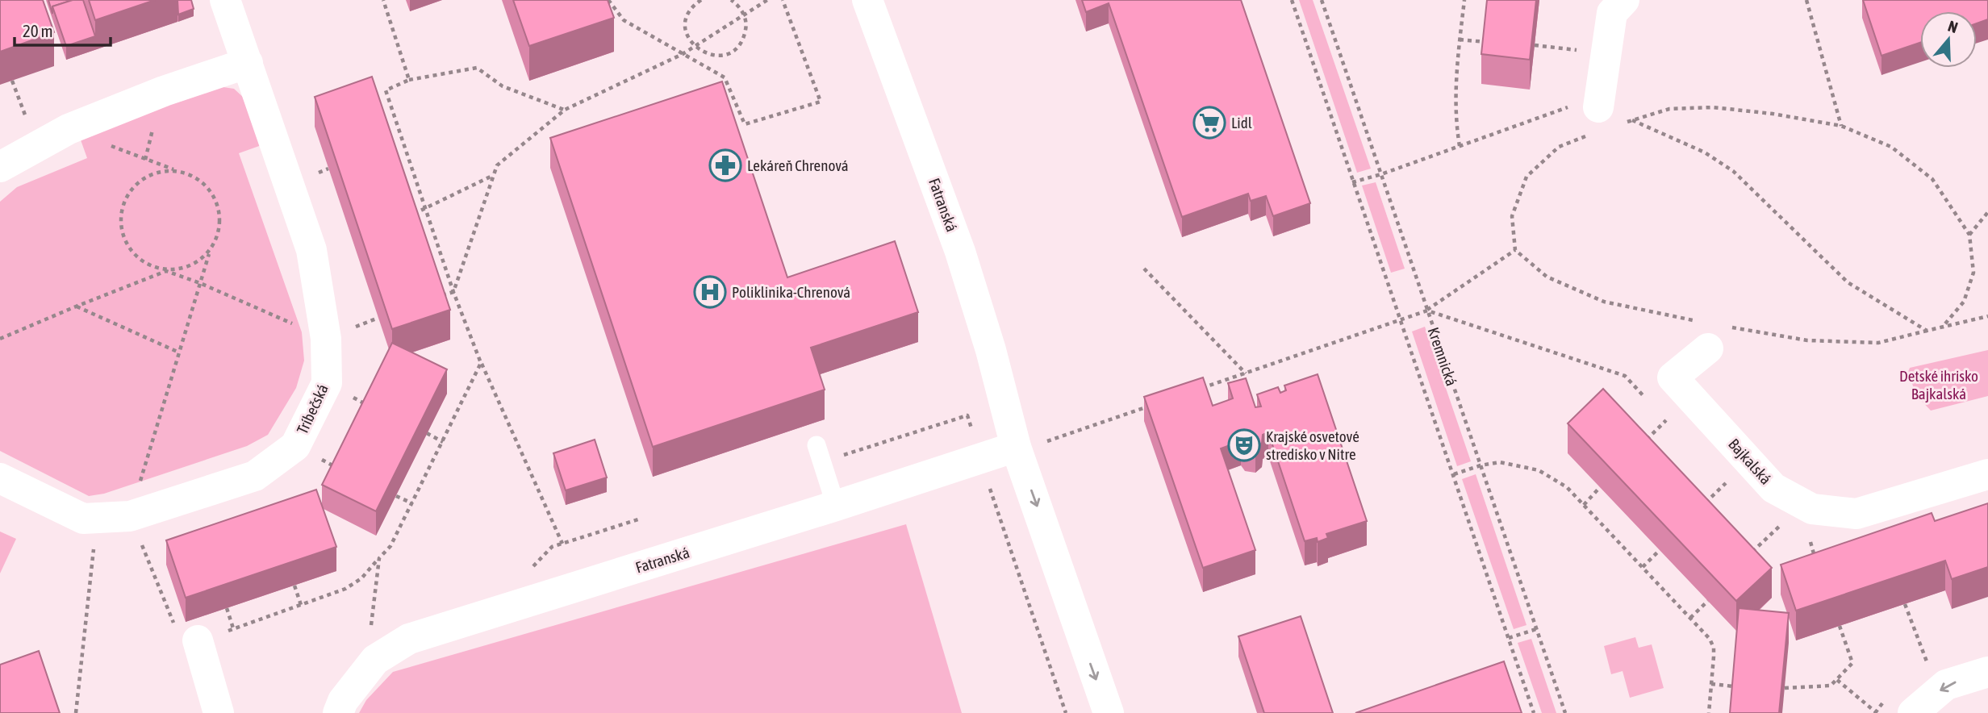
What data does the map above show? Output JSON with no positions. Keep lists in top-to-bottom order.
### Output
{
  "streets": {
    "street": ["Fatranská", "Tríbečská", "Bajkalská"],
    "path": ["Kremnická"]
  },
  "parks": ["Detské ihrisko Bajkalská"],
  "places": {
    "supermarket": ["Lidl"],
    "pharmacy": ["Lekáreň Chrenová"],
    "hospital": ["Poliklinika-Chrenová"],
    "theatre": ["Krajské osvetové stredisko v Nitre"]
  },
  "scale_bar": "20 m",
  "north": "top"
}
